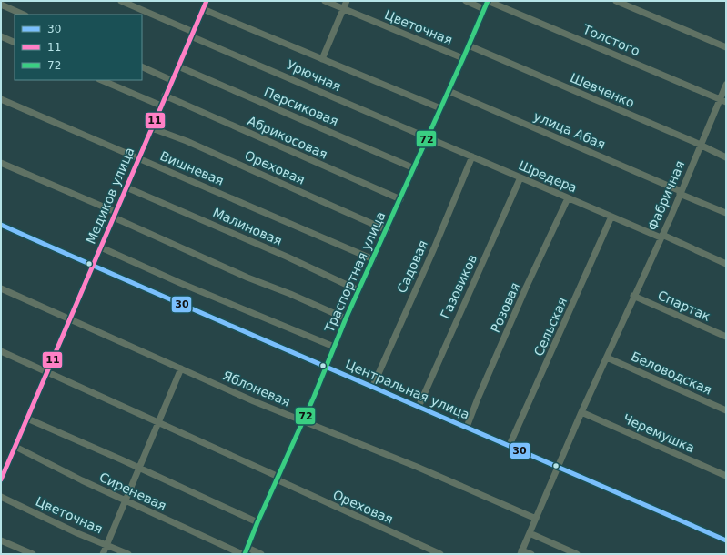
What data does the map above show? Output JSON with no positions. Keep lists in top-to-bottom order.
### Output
{
  "streets": {
    "street": [
      "Цветочная",
      "Толстого",
      "Урючная",
      "Шевченко",
      "Персиковая",
      "улица Абая",
      "Абрикосовая",
      "Ореховая",
      "Вишневая",
      "Шредера",
      "Медиков улица",
      "Фабричная",
      "Малиновая",
      "Садовая",
      "Траспортная улица",
      "Газовиков",
      "Спартак",
      "Розовая",
      "Сельская",
      "Беловодская",
      "Яблоневая",
      "Центральная улица",
      "Черемушка",
      "Сиреневая"
    ]
  },
  "crossings": [
    ["Цветочная", "Траспортная улица"],
    ["Толстого", "Фабричная"],
    ["Толстого", "Траспортная улица"],
    ["Урючная", "Шредера"],
    ["Урючная", "Медиков улица"],
    ["Урючная", "Траспортная улица"],
    ["Шевченко", "Фабричная"],
    ["Шевченко", "Траспортная улица"],
    ["Персиковая", "Медиков улица"],
    ["Персиковая", "Траспортная улица"],
    ["улица Абая", "Фабричная"],
    ["улица Абая", "Траспортная улица"],
    ["Абрикосовая", "Медиков улица"],
    ["Абрикосовая", "Траспортная улица"],
    ["Ореховая", "Медиков улица"],
    ["Ореховая", "Траспортная улица"],
    ["Вишневая", "Медиков улица"],
    ["Вишневая", "Траспортная улица"],
    ["Шредера", "Фабричная"],
    ["Шредера", "Садовая"],
    ["Шредера", "Траспортная улица"],
    ["Шредера", "Газовиков"],
    ["Шредера", "Розовая"],
    ["Шредера", "Сельская"],
    ["Медиков улица", "Малиновая"],
    ["Медиков улица", "Яблоневая"],
    ["Медиков улица", "Центральная улица"],
    ["Медиков улица", "Сиреневая"],
    ["Фабричная", "Спартак"],
    ["Фабричная", "Беловодская"],
    ["Фабричная", "Яблоневая"],
    ["Фабричная", "Центральная улица"],
    ["Фабричная", "Черемушка"],
    ["Малиновая", "Траспортная улица"],
    ["Садовая", "Центральная улица"],
    ["Траспортная улица", "Яблоневая"],
    ["Траспортная улица", "Центральная улица"],
    ["Газовиков", "Центральная улица"],
    ["Розовая", "Центральная улица"],
    ["Сельская", "Центральная улица"]
  ],
  "lines": ["transit line 11", "transit line 72", "transit line 30"],
  "legend": ["30", "11", "72"]
}
